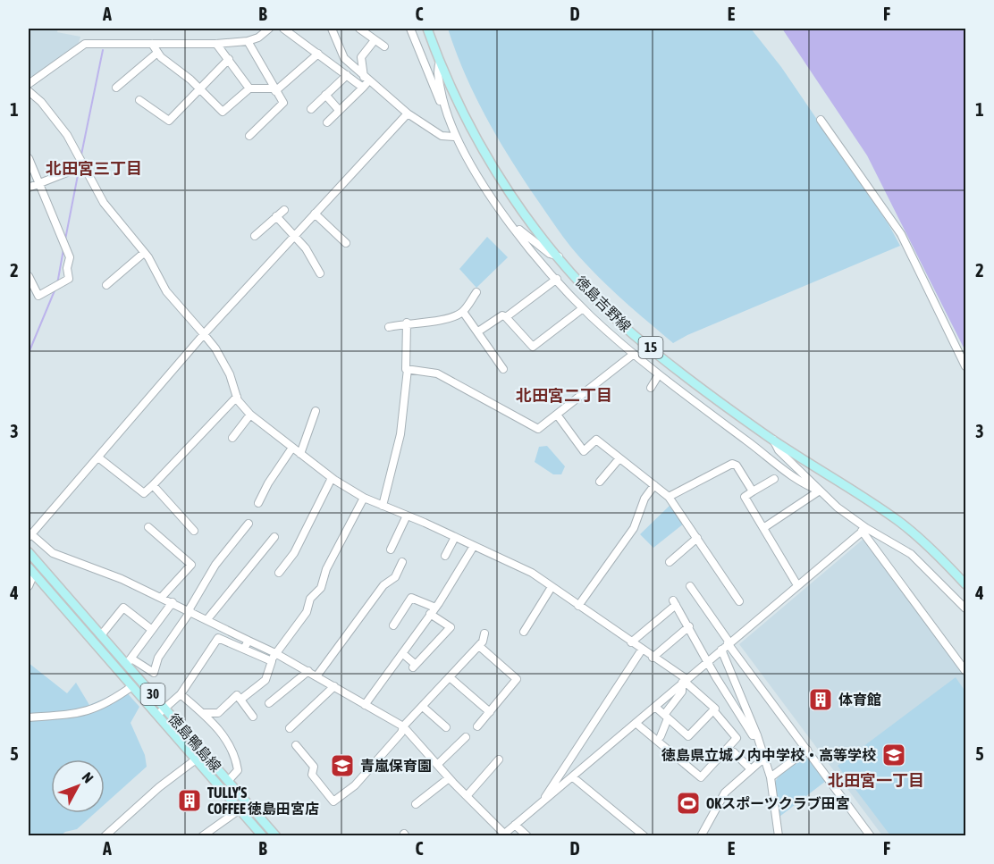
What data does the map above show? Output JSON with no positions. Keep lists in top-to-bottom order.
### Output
{
  "streets": {
    "main road": [
      "徳島吉野線",
      "15",
      "30",
      "徳島鴨島線"
    ]
  },
  "districts": ["北田宮三丁目", "北田宮二丁目", "北田宮一丁目"],
  "places": {
    "building": ["体育館", "TULLY’S COFFEE 徳島田宮店"],
    "school or university": ["徳島県立城ノ内中学校・高等学校", "青嵐保育園"],
    "sports": ["OKスポーツクラブ田宮"]
  },
  "north": "top right",
  "grid": {
    "columns": [
      "A",
      "B",
      "C",
      "D",
      "E",
      "F"
    ],
    "rows": [
      "1",
      "2",
      "3",
      "4",
      "5"
    ]
  }
}
